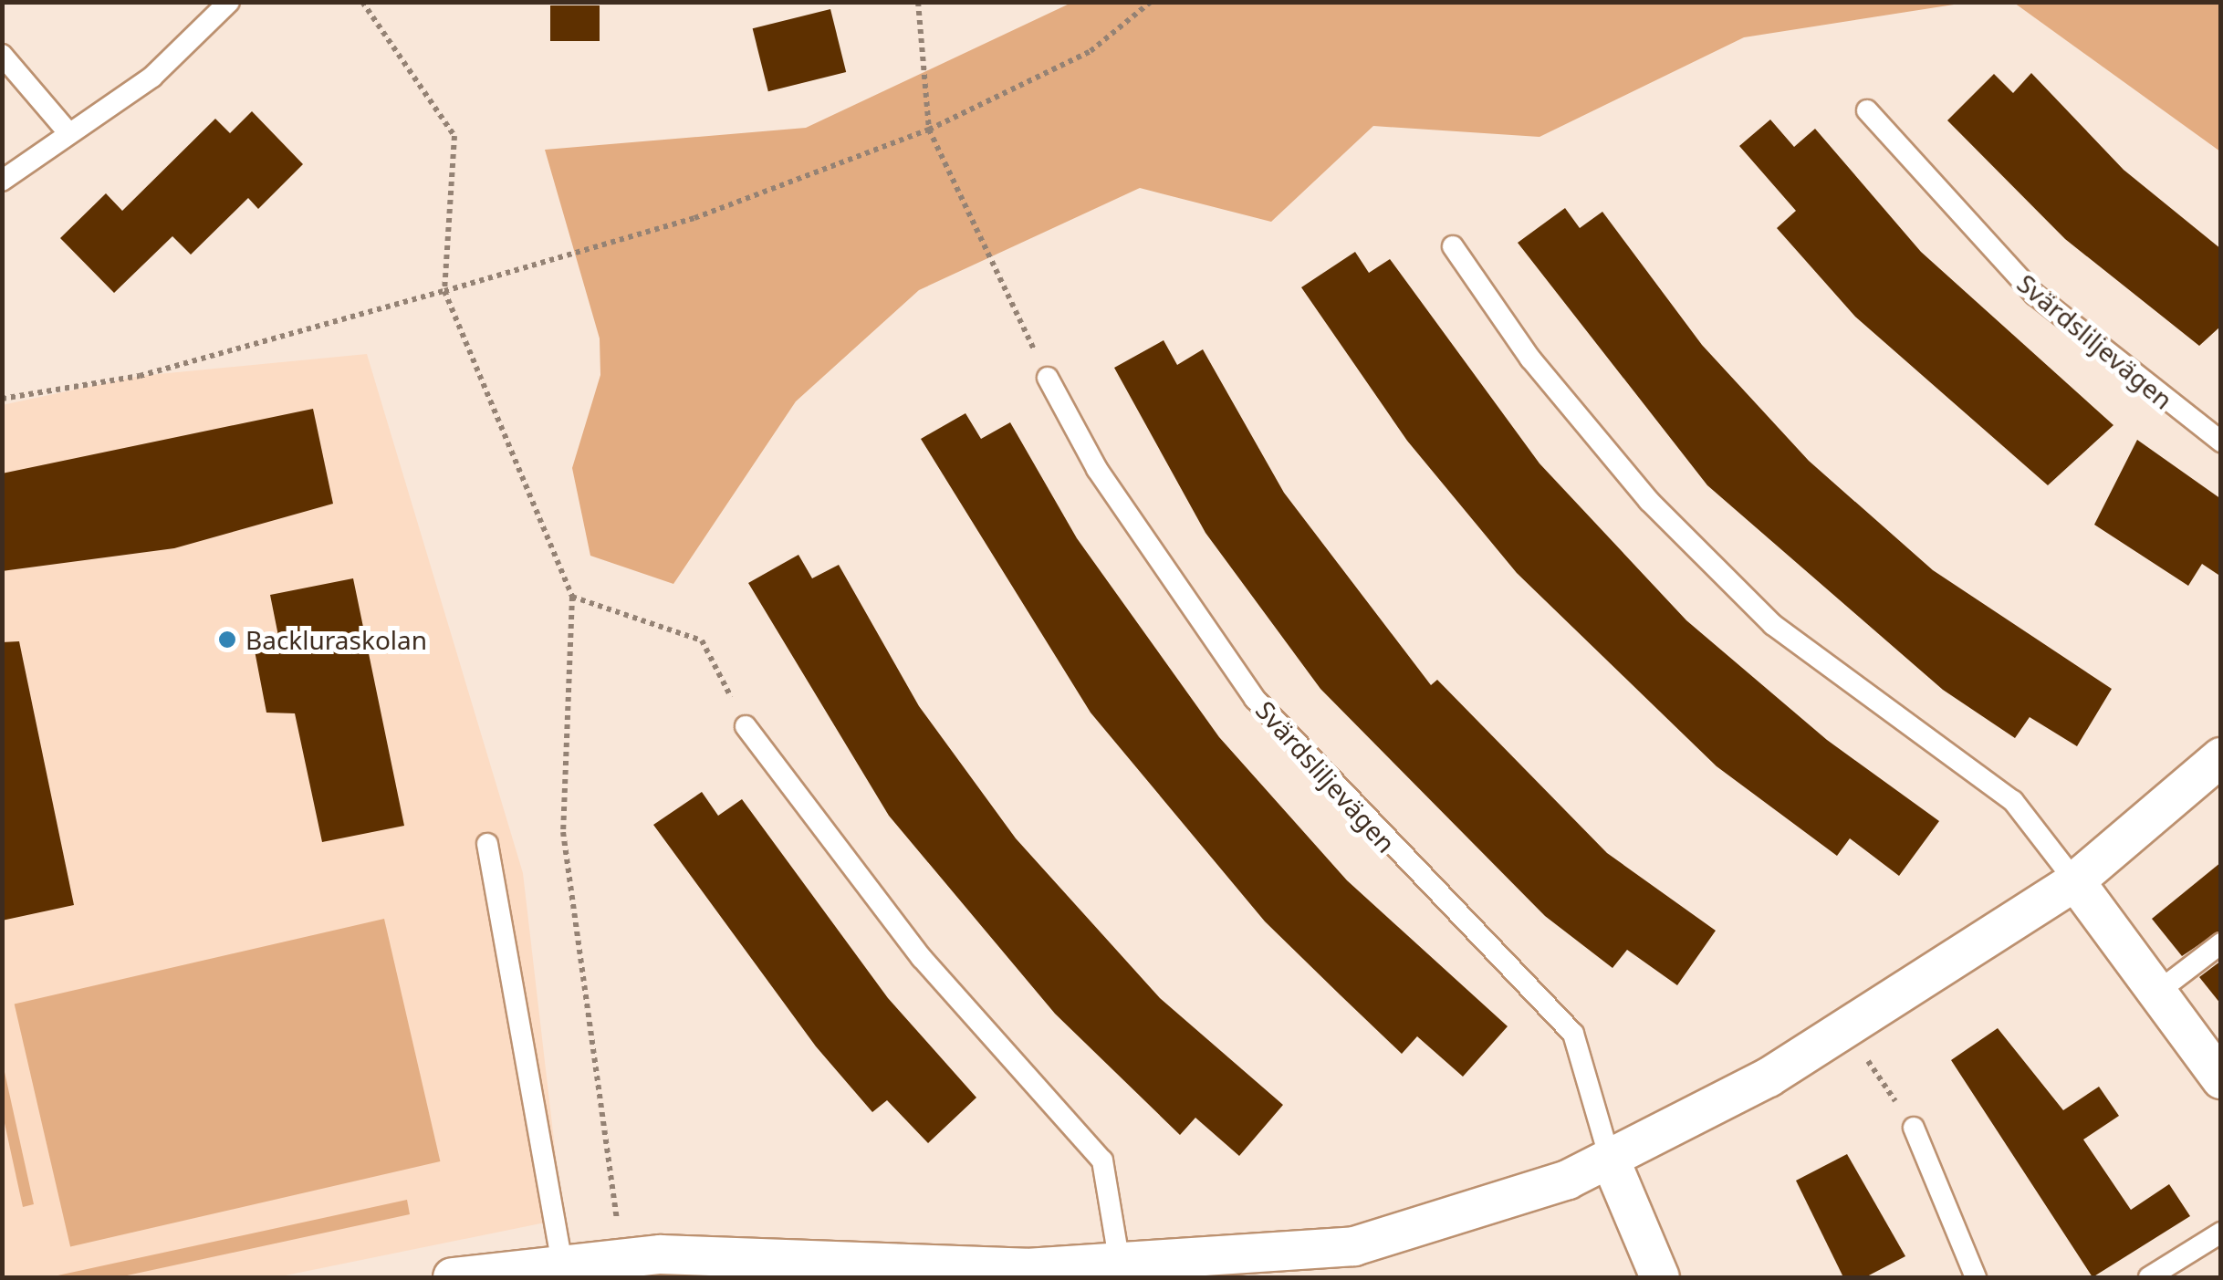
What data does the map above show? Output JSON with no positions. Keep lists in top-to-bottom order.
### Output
{
  "streets": {
    "lane": ["Svärdsliljevägen"]
  },
  "places": ["Backluraskolan"]
}
